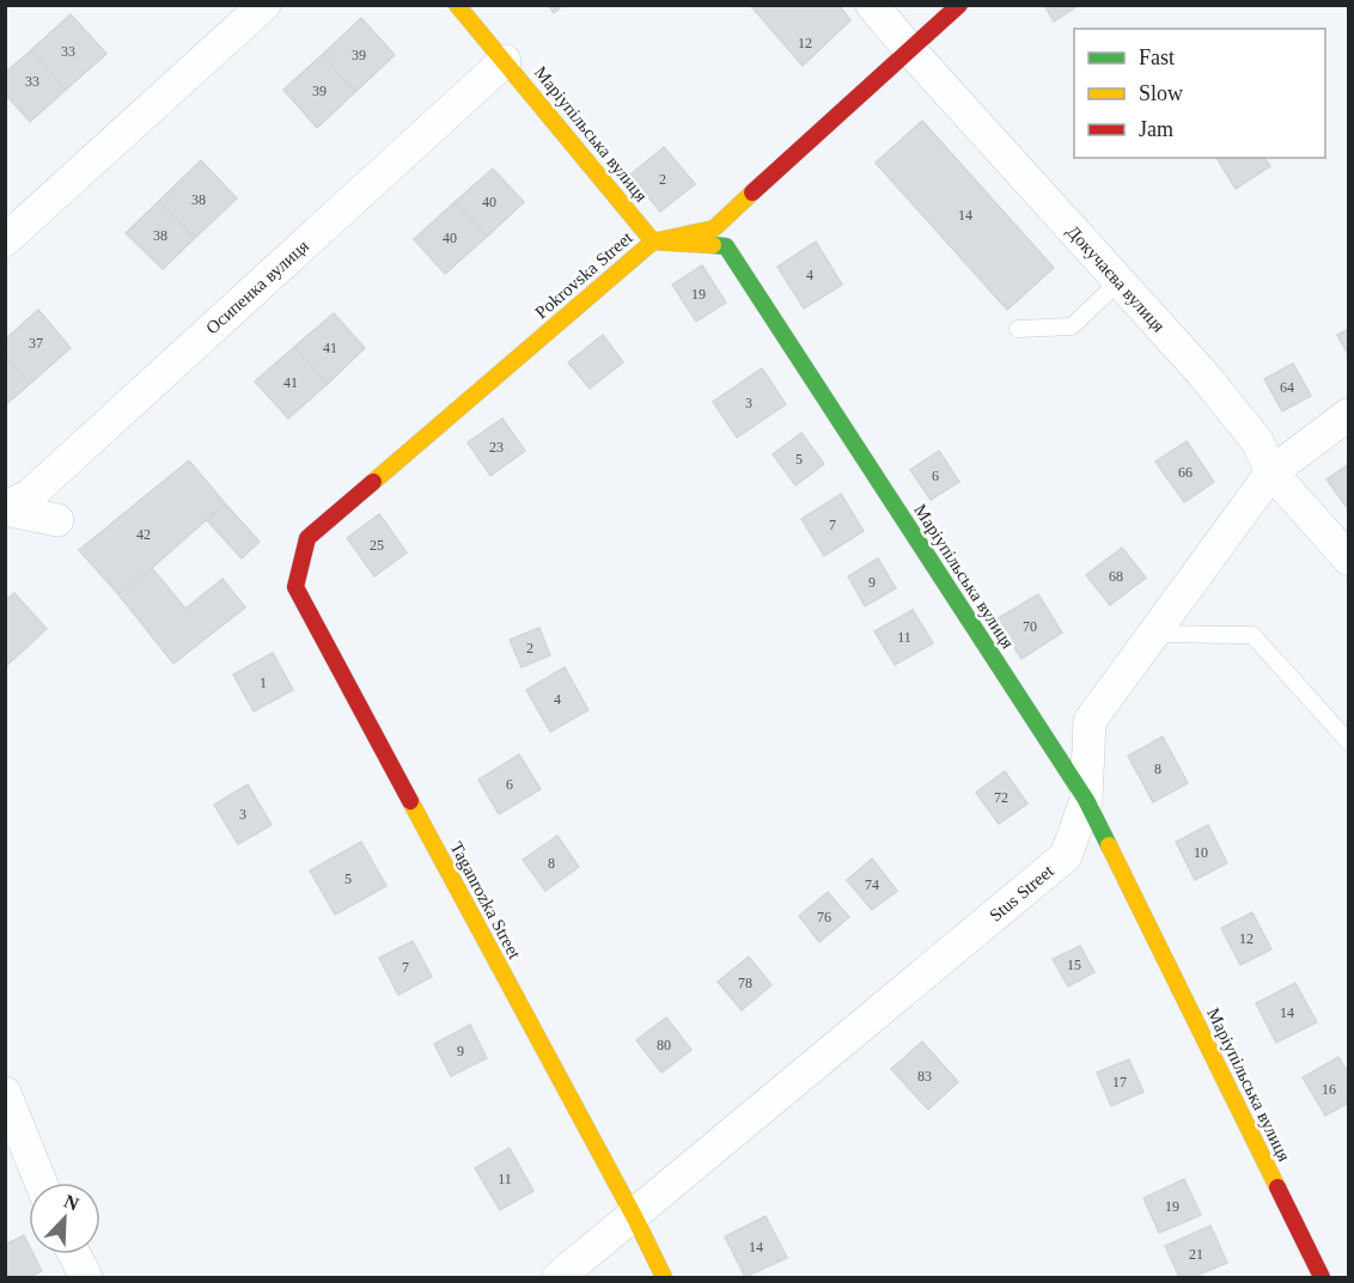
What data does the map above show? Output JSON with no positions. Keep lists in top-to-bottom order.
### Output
{
  "streets": {
    "street": [
      "Маріупільська вулиця",
      "Pokrovska Street",
      "Докучаєва вулиця",
      "Осипенка вулиця",
      "Stus Street",
      "Taganrozka Street"
    ]
  },
  "crossings": [
    ["Маріупільська вулиця", "Pokrovska Street"],
    ["Маріупільська вулиця", "Осипенка вулиця"],
    ["Маріупільська вулиця", "Stus Street"],
    ["Pokrovska Street", "Докучаєва вулиця"],
    ["Pokrovska Street", "Taganrozka Street"],
    ["Докучаєва вулиця", "Stus Street"],
    ["Stus Street", "Taganrozka Street"]
  ],
  "house_numbers": [
    "12",
    "33",
    "39",
    "33",
    "39",
    "2",
    "38",
    "40",
    "14",
    "38",
    "40",
    "4",
    "19",
    "37",
    "41",
    "41",
    "64",
    "3",
    "23",
    "5",
    "66",
    "6",
    "7",
    "42",
    "25",
    "68",
    "9",
    "70",
    "11",
    "2",
    "1",
    "4",
    "8",
    "6",
    "72",
    "3",
    "10",
    "8",
    "5",
    "74",
    "76",
    "12",
    "15",
    "7",
    "78",
    "14",
    "80",
    "9",
    "83",
    "17",
    "16",
    "11",
    "19",
    "14",
    "21"
  ],
  "legend": ["Fast", "Slow", "Jam"],
  "north": "top right"
}
